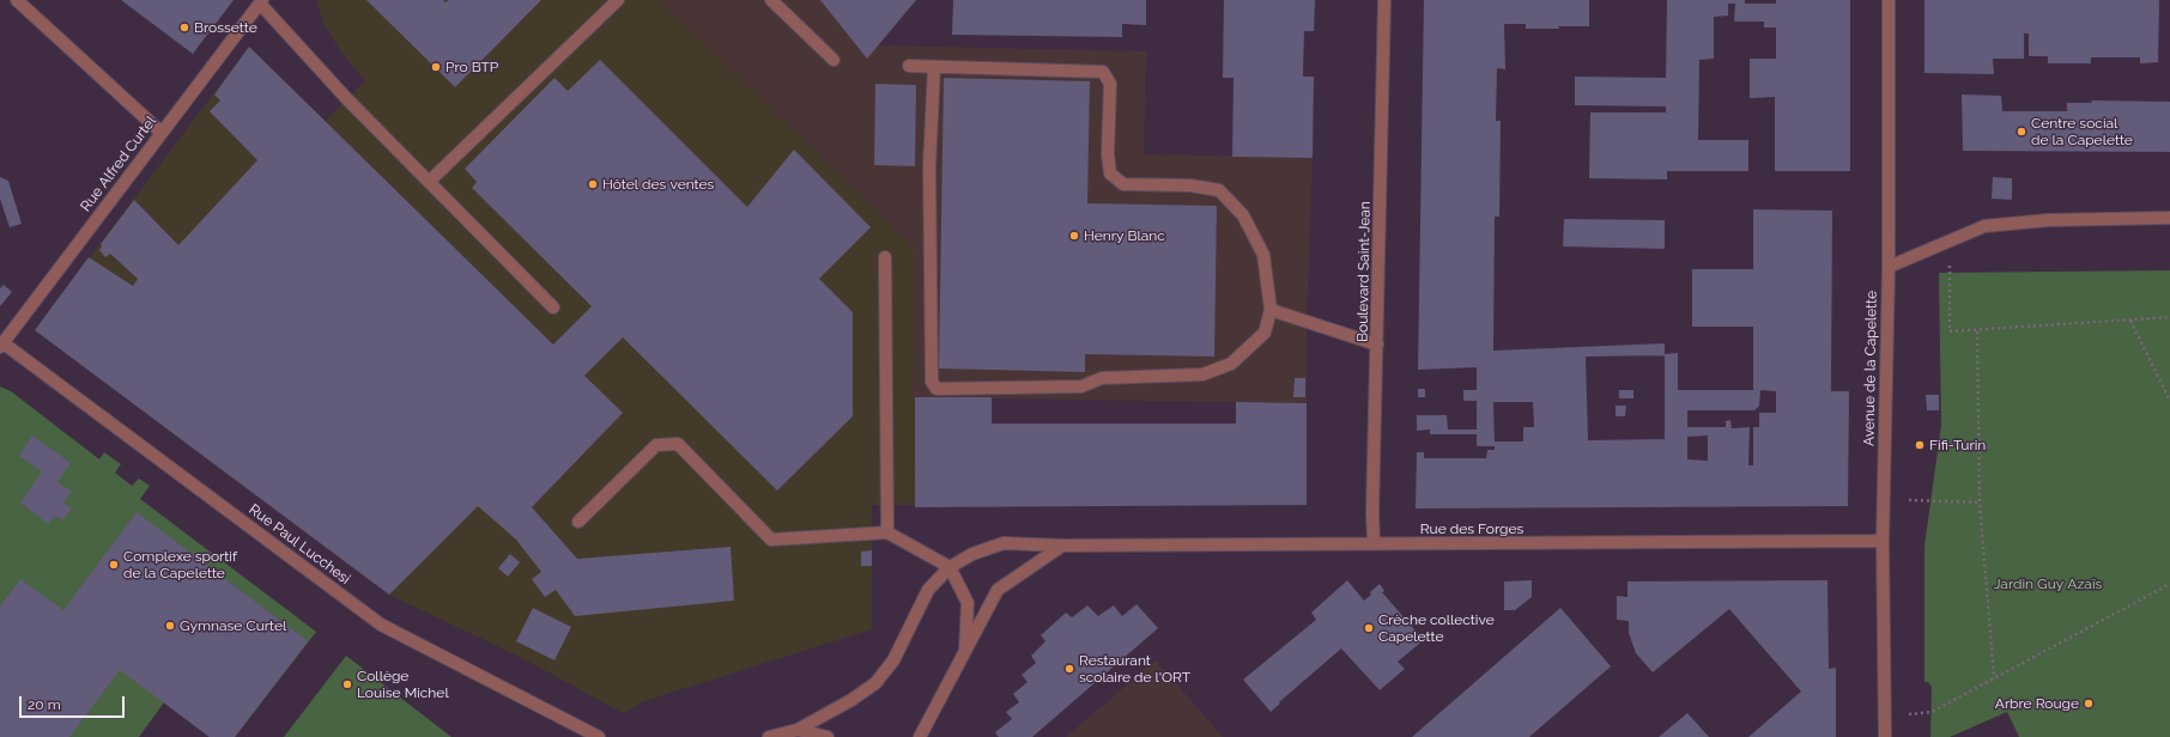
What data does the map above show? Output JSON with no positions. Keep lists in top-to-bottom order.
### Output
{
  "streets": {
    "street": [
      "Rue Alfred Curtel",
      "Boulevard Saint-Jean",
      "Avenue de la Capelette",
      "Rue des Forges",
      "Rue Paul Lucchesi"
    ]
  },
  "crossings": [
    ["Rue Alfred Curtel", "Rue Paul Lucchesi"],
    ["Boulevard Saint-Jean", "Rue des Forges"],
    ["Avenue de la Capelette", "Rue des Forges"]
  ],
  "parks": ["Jardin Guy Azaïs"],
  "places": [
    "Brossette",
    "Pro BTP",
    "Centre social de la Capelette",
    "Hôtel des ventes",
    "Henry Blanc",
    "Fifi-Turin",
    "Complexe sportif de la Capelette",
    "Gymnase Curtel",
    "Crèche collective Capelette",
    "Restaurant scolaire de l'ORT",
    "Collège Louise Michel",
    "Arbre Rouge"
  ],
  "scale_bar": "20 m"
}
